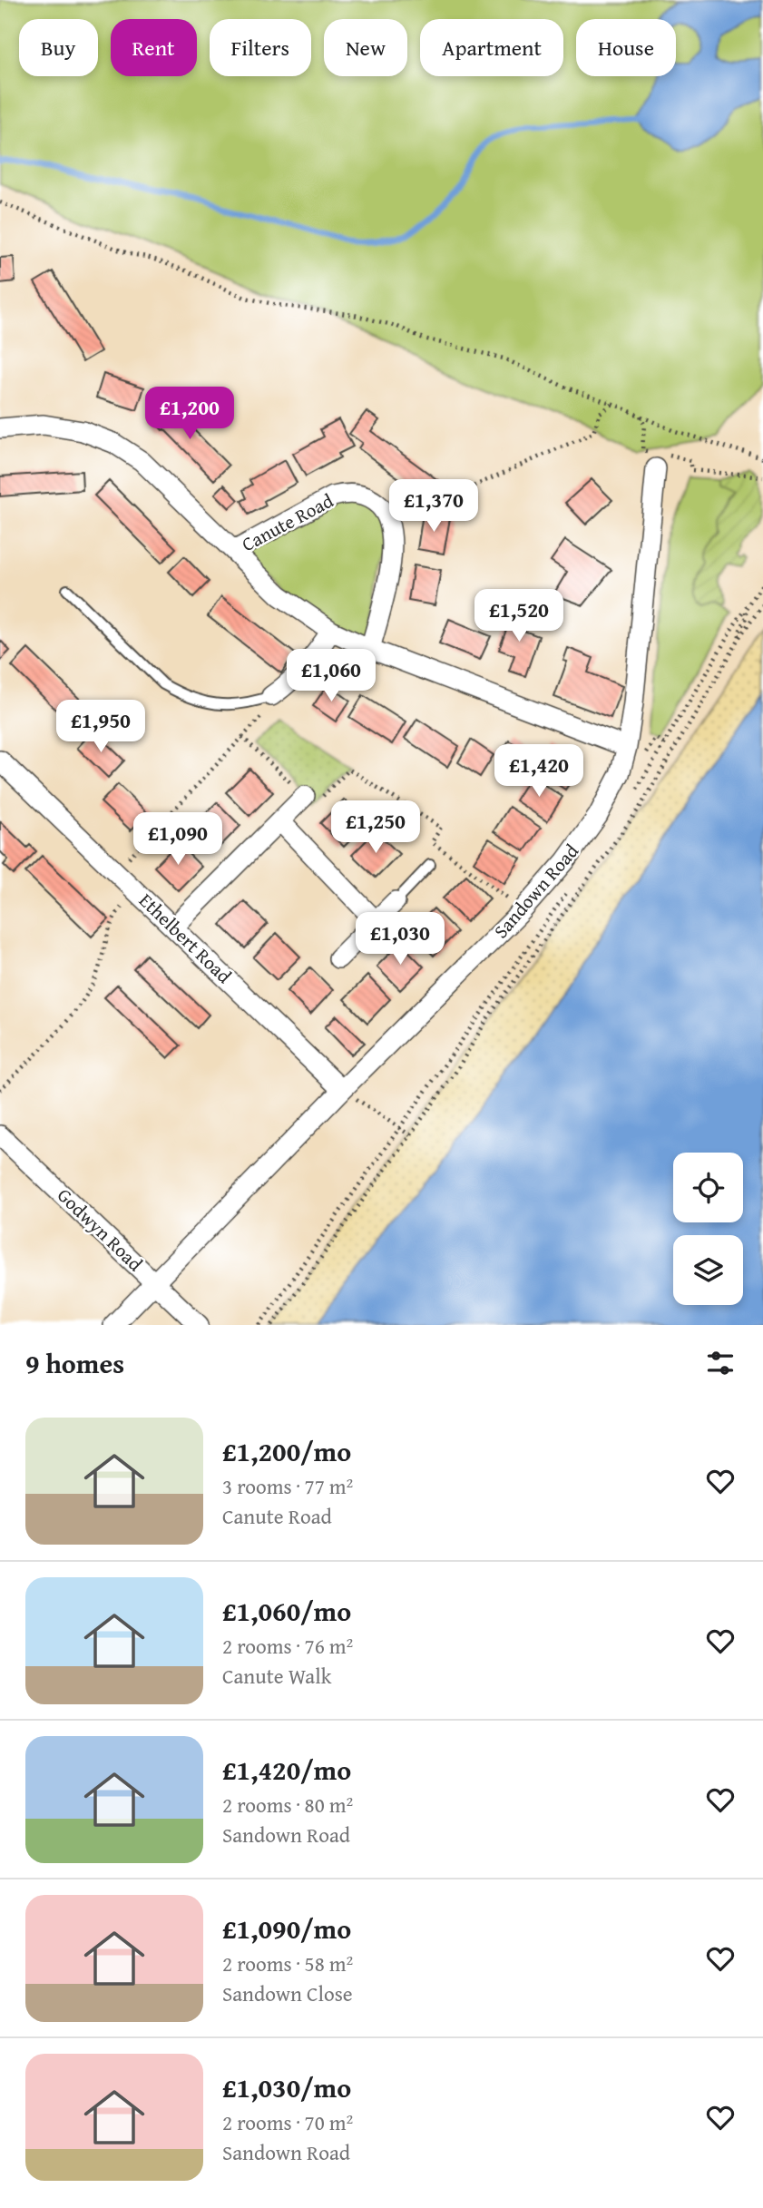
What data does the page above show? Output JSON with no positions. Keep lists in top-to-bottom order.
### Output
{
  "streets": {
    "street": [
      "Canute Road",
      "Sandown Road",
      "Ethelbert Road",
      "Godwyn Road"
    ]
  },
  "crossings": [
    ["Canute Road", "Sandown Road"],
    ["Sandown Road", "Ethelbert Road"],
    ["Sandown Road", "Godwyn Road"]
  ],
  "page": {
    "chip": [
      "Buy",
      "Rent",
      "Filters",
      "New",
      "Apartment",
      "House"
    ],
    "price": [
      "£1,200",
      "£1,370",
      "£1,520",
      "£1,060",
      "£1,950",
      "£1,420",
      "£1,250",
      "£1,090",
      "£1,030"
    ],
    "heading": "9 homes",
    "list": [
      {
        "name": "£1,200/mo",
        "note": "3 rooms · 77 m² · Canute Road"
      },
      {
        "name": "£1,060/mo",
        "note": "2 rooms · 76 m² · Canute Walk"
      },
      {
        "name": "£1,420/mo",
        "note": "2 rooms · 80 m² · Sandown Road"
      },
      {
        "name": "£1,090/mo",
        "note": "2 rooms · 58 m² · Sandown Close"
      },
      {
        "name": "£1,030/mo",
        "note": "2 rooms · 70 m² · Sandown Road"
      }
    ]
  }
}
